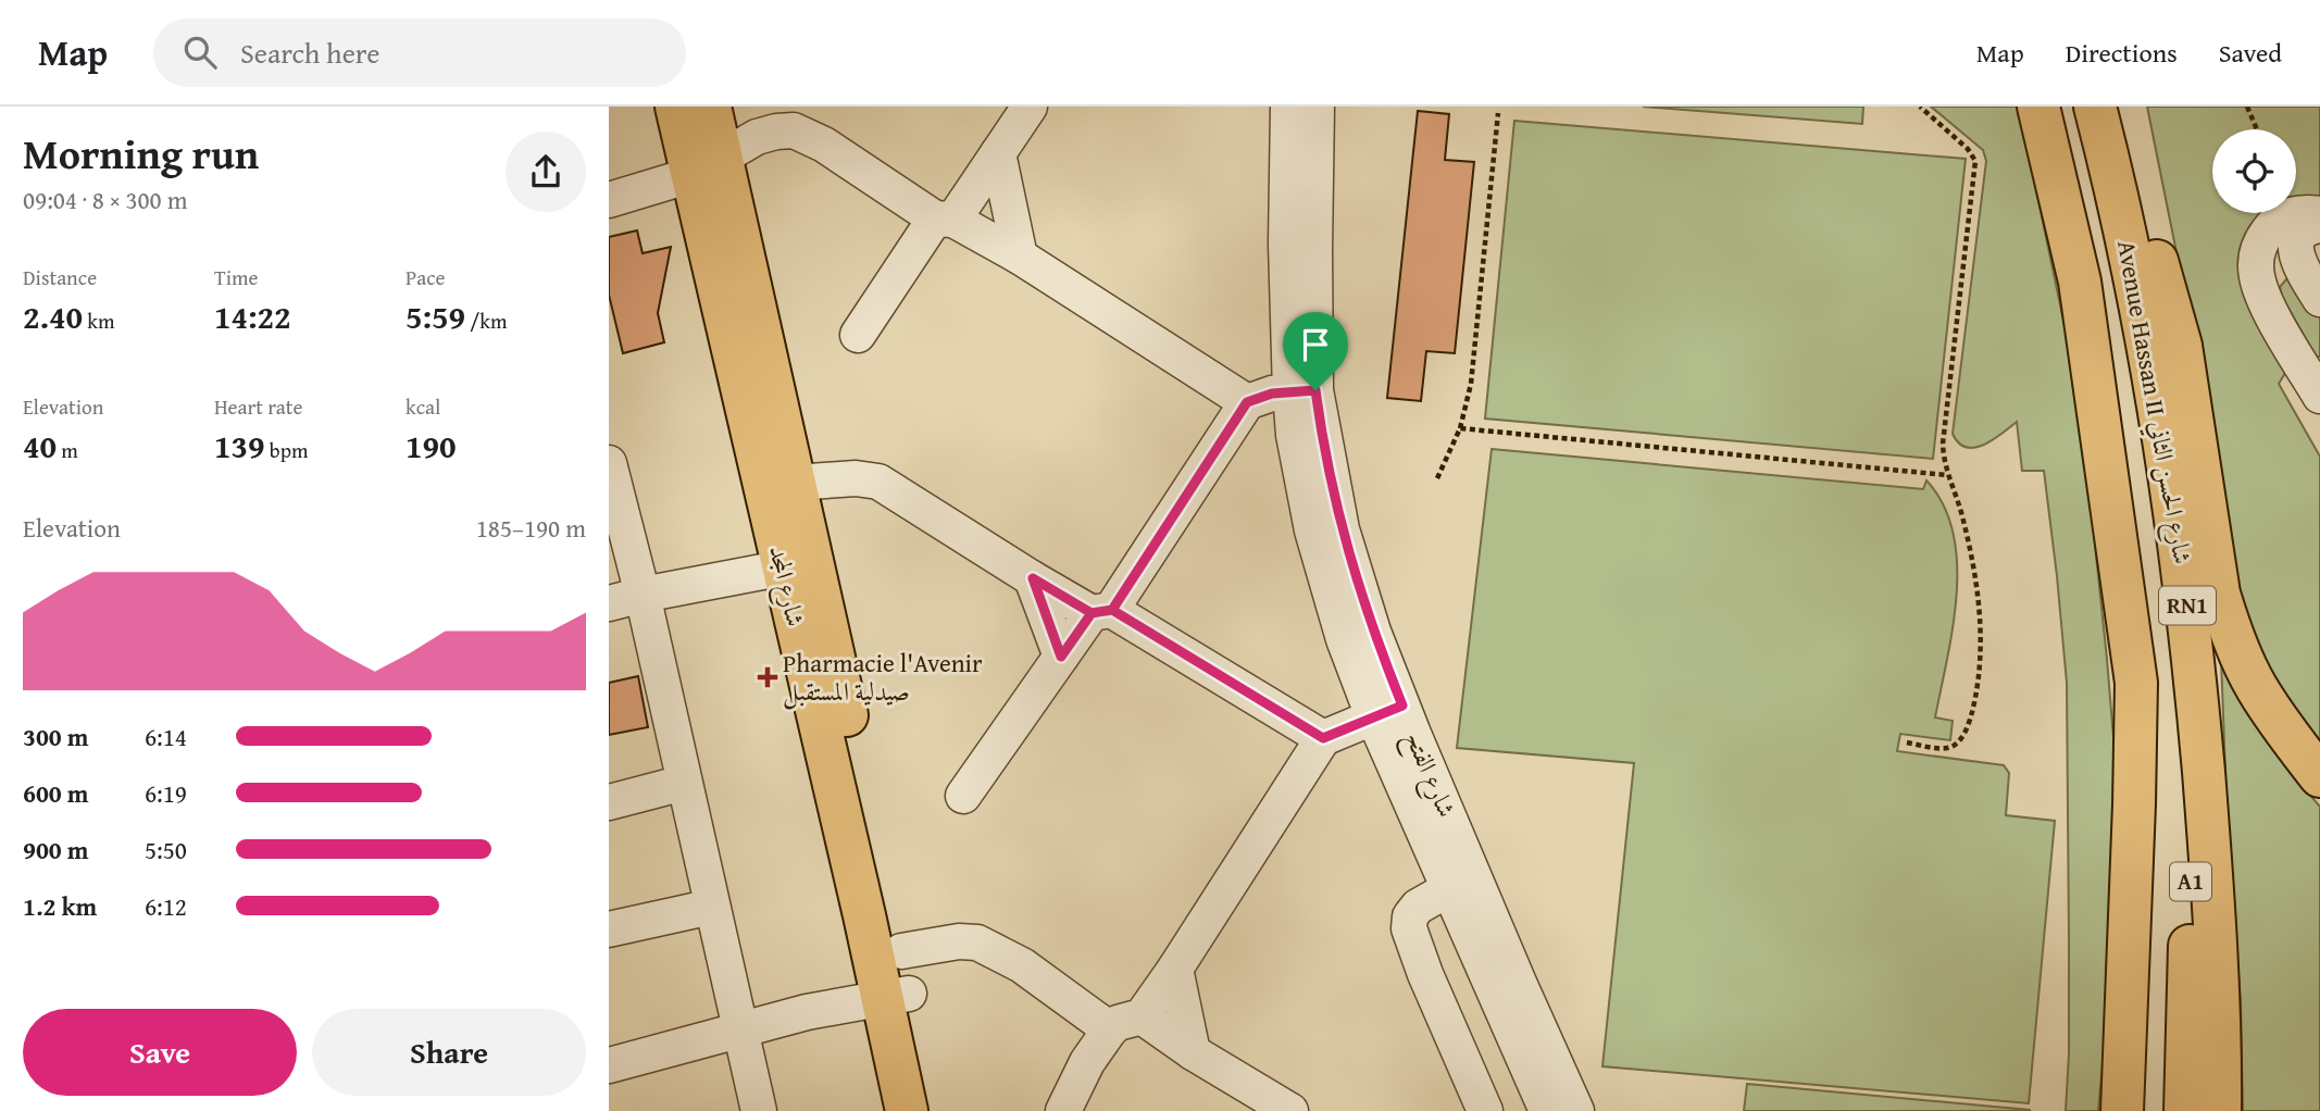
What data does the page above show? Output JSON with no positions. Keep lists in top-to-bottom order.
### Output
{
  "streets": {
    "main road": [
      "Avenue Hassan II شارع الحسن الثاني",
      "شارع المجد",
      "RN1",
      "A1"
    ],
    "street": ["شارع الفتح"]
  },
  "crossings": [
    ["Avenue Hassan II شارع الحسن الثاني", "A1"],
    ["RN1", "A1"]
  ],
  "places": {
    "health": ["Pharmacie l'Avenir صيدلية المستقبل"]
  },
  "page": {
    "header": "Map",
    "search": "Search here",
    "nav": ["Map", "Directions", "Saved"],
    "heading": ["Morning run", "09:04 · 8 × 300 m"],
    "stats": [
      ["Distance", "2.40 km"],
      ["Time", "14:22"],
      ["Pace", "5:59 /km"],
      ["Elevation", "40 m"],
      ["Heart rate", "139 bpm"],
      ["kcal", "190"]
    ],
    "chart": ["Elevation", "185–190 m"],
    "list": [
      {
        "name": "300 m",
        "note": "6:14"
      },
      {
        "name": "600 m",
        "note": "6:19"
      },
      {
        "name": "900 m",
        "note": "5:50"
      },
      {
        "name": "1.2 km",
        "note": "6:12"
      }
    ],
    "buttons": ["Save", "Share"]
  }
}
